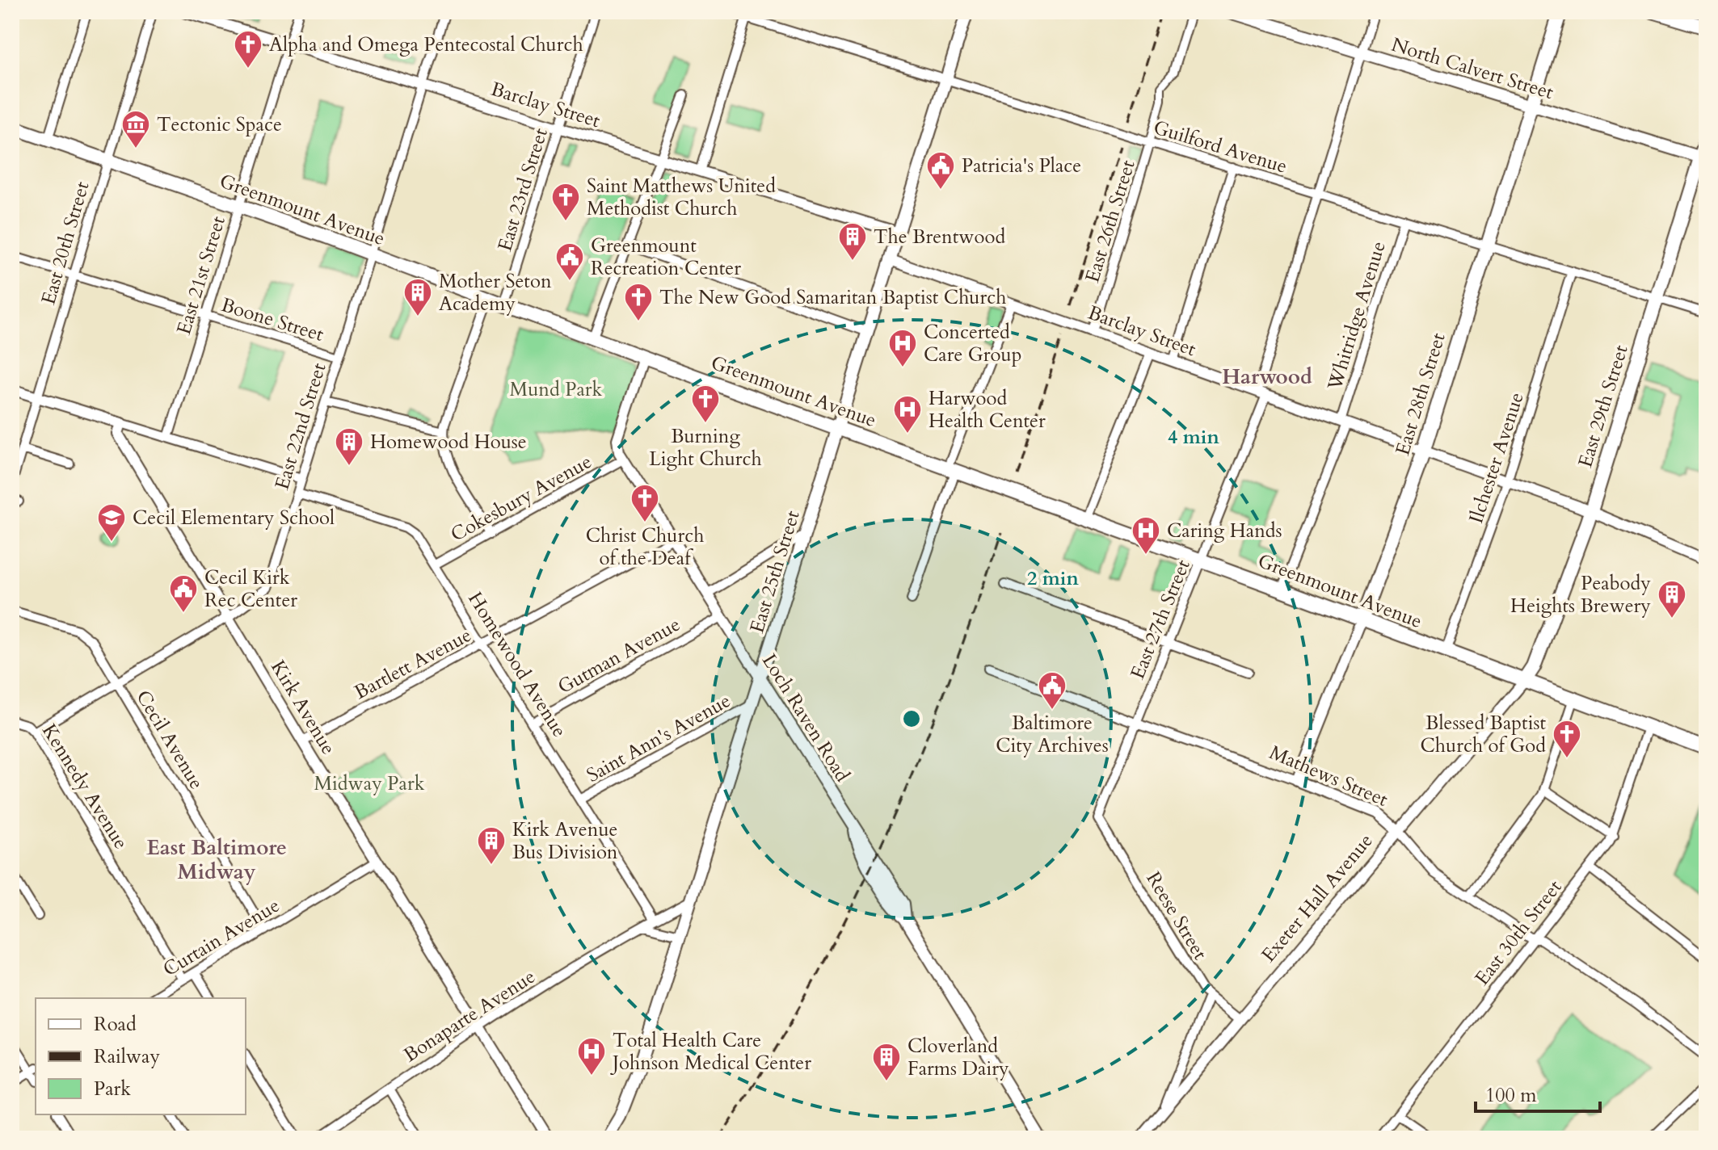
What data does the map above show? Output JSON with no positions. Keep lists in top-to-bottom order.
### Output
{
  "streets": {
    "main road": [
      "North Calvert Street",
      "Greenmount Avenue",
      "East 28th Street",
      "East 29th Street",
      "East 25th Street",
      "Loch Raven Road"
    ],
    "street": [
      "Barclay Street",
      "Guilford Avenue",
      "East 23rd Street",
      "East 26th Street",
      "East 20th Street",
      "East 21st Street",
      "Whitridge Avenue",
      "Boone Street",
      "East 22nd Street",
      "Ilchester Avenue",
      "Cokesbury Avenue",
      "East 27th Street",
      "Gutman Avenue",
      "Bartlett Avenue",
      "Homewood Avenue",
      "Kirk Avenue",
      "Saint Ann's Avenue",
      "Cecil Avenue",
      "Mathews Street",
      "Kennedy Avenue",
      "Exeter Hall Avenue",
      "Reese Street",
      "East 30th Street",
      "Curtain Avenue",
      "Bonaparte Avenue"
    ]
  },
  "crossings": [
    ["North Calvert Street", "East 28th Street"],
    ["North Calvert Street", "East 29th Street"],
    ["North Calvert Street", "East 27th Street"],
    ["Barclay Street", "East 23rd Street"],
    ["Barclay Street", "East 26th Street"],
    ["Barclay Street", "East 21st Street"],
    ["Barclay Street", "Whitridge Avenue"],
    ["Barclay Street", "East 28th Street"],
    ["Barclay Street", "East 29th Street"],
    ["Barclay Street", "East 22nd Street"],
    ["Barclay Street", "Ilchester Avenue"],
    ["Barclay Street", "East 25th Street"],
    ["Barclay Street", "East 27th Street"],
    ["Guilford Avenue", "East 26th Street"],
    ["Guilford Avenue", "Whitridge Avenue"],
    ["Guilford Avenue", "East 28th Street"],
    ["Guilford Avenue", "East 29th Street"],
    ["Guilford Avenue", "Ilchester Avenue"],
    ["Guilford Avenue", "East 25th Street"],
    ["Guilford Avenue", "East 27th Street"],
    ["East 23rd Street", "Greenmount Avenue"],
    ["Greenmount Avenue", "East 20th Street"],
    ["Greenmount Avenue", "East 21st Street"],
    ["Greenmount Avenue", "Whitridge Avenue"],
    ["Greenmount Avenue", "East 28th Street"],
    ["Greenmount Avenue", "East 29th Street"],
    ["Greenmount Avenue", "East 22nd Street"],
    ["Greenmount Avenue", "Ilchester Avenue"],
    ["Greenmount Avenue", "East 25th Street"],
    ["Greenmount Avenue", "East 27th Street"],
    ["Greenmount Avenue", "Exeter Hall Avenue"],
    ["Greenmount Avenue", "East 30th Street"],
    ["East 20th Street", "Boone Street"],
    ["East 21st Street", "Boone Street"],
    ["Boone Street", "East 22nd Street"],
    ["East 28th Street", "Mathews Street"],
    ["East 29th Street", "Exeter Hall Avenue"],
    ["East 22nd Street", "Homewood Avenue"],
    ["East 22nd Street", "Kirk Avenue"],
    ["East 22nd Street", "Cecil Avenue"],
    ["East 22nd Street", "Kennedy Avenue"],
    ["Cokesbury Avenue", "Homewood Avenue"],
    ["Cokesbury Avenue", "Loch Raven Road"],
    ["East 25th Street", "Loch Raven Road"],
    ["East 25th Street", "Saint Ann's Avenue"],
    ["East 25th Street", "Bonaparte Avenue"],
    ["East 27th Street", "Mathews Street"],
    ["East 27th Street", "Reese Street"],
    ["Gutman Avenue", "Homewood Avenue"],
    ["Gutman Avenue", "Loch Raven Road"],
    ["Bartlett Avenue", "Homewood Avenue"],
    ["Bartlett Avenue", "Kirk Avenue"],
    ["Bartlett Avenue", "Loch Raven Road"],
    ["Homewood Avenue", "Saint Ann's Avenue"],
    ["Homewood Avenue", "Bonaparte Avenue"],
    ["Kirk Avenue", "Curtain Avenue"],
    ["Kirk Avenue", "Bonaparte Avenue"],
    ["Cecil Avenue", "Curtain Avenue"],
    ["Mathews Street", "Exeter Hall Avenue"],
    ["Mathews Street", "East 30th Street"],
    ["Kennedy Avenue", "Curtain Avenue"],
    ["Exeter Hall Avenue", "Reese Street"]
  ],
  "districts": ["Harwood", "East Baltimore Midway"],
  "parks": ["Mund Park", "Midway Park"],
  "places": {
    "church": [
      "Alpha and Omega Pentecostal Church",
      "Saint Matthews United Methodist Church",
      "The New Good Samaritan Baptist Church",
      "Burning Light Church",
      "Christ Church of the Deaf",
      "Blessed Baptist Church of God"
    ],
    "museum": ["Tectonic Space"],
    "public building": [
      "Patricia's Place",
      "Greenmount Recreation Center",
      "Cecil Kirk Rec Center",
      "Baltimore City Archives"
    ],
    "building": [
      "The Brentwood",
      "Mother Seton Academy",
      "Homewood House",
      "Peabody Heights Brewery",
      "Kirk Avenue Bus Division",
      "Cloverland Farms Dairy"
    ],
    "hospital": [
      "Concerted Care Group",
      "Harwood Health Center",
      "Caring Hands",
      "Total Health Care Johnson Medical Center"
    ],
    "school or university": ["Cecil Elementary School"]
  },
  "legend": ["Road", "Railway", "Park"],
  "scale_bar": "100 m",
  "rings": ["4 min", "2 min"]
}
